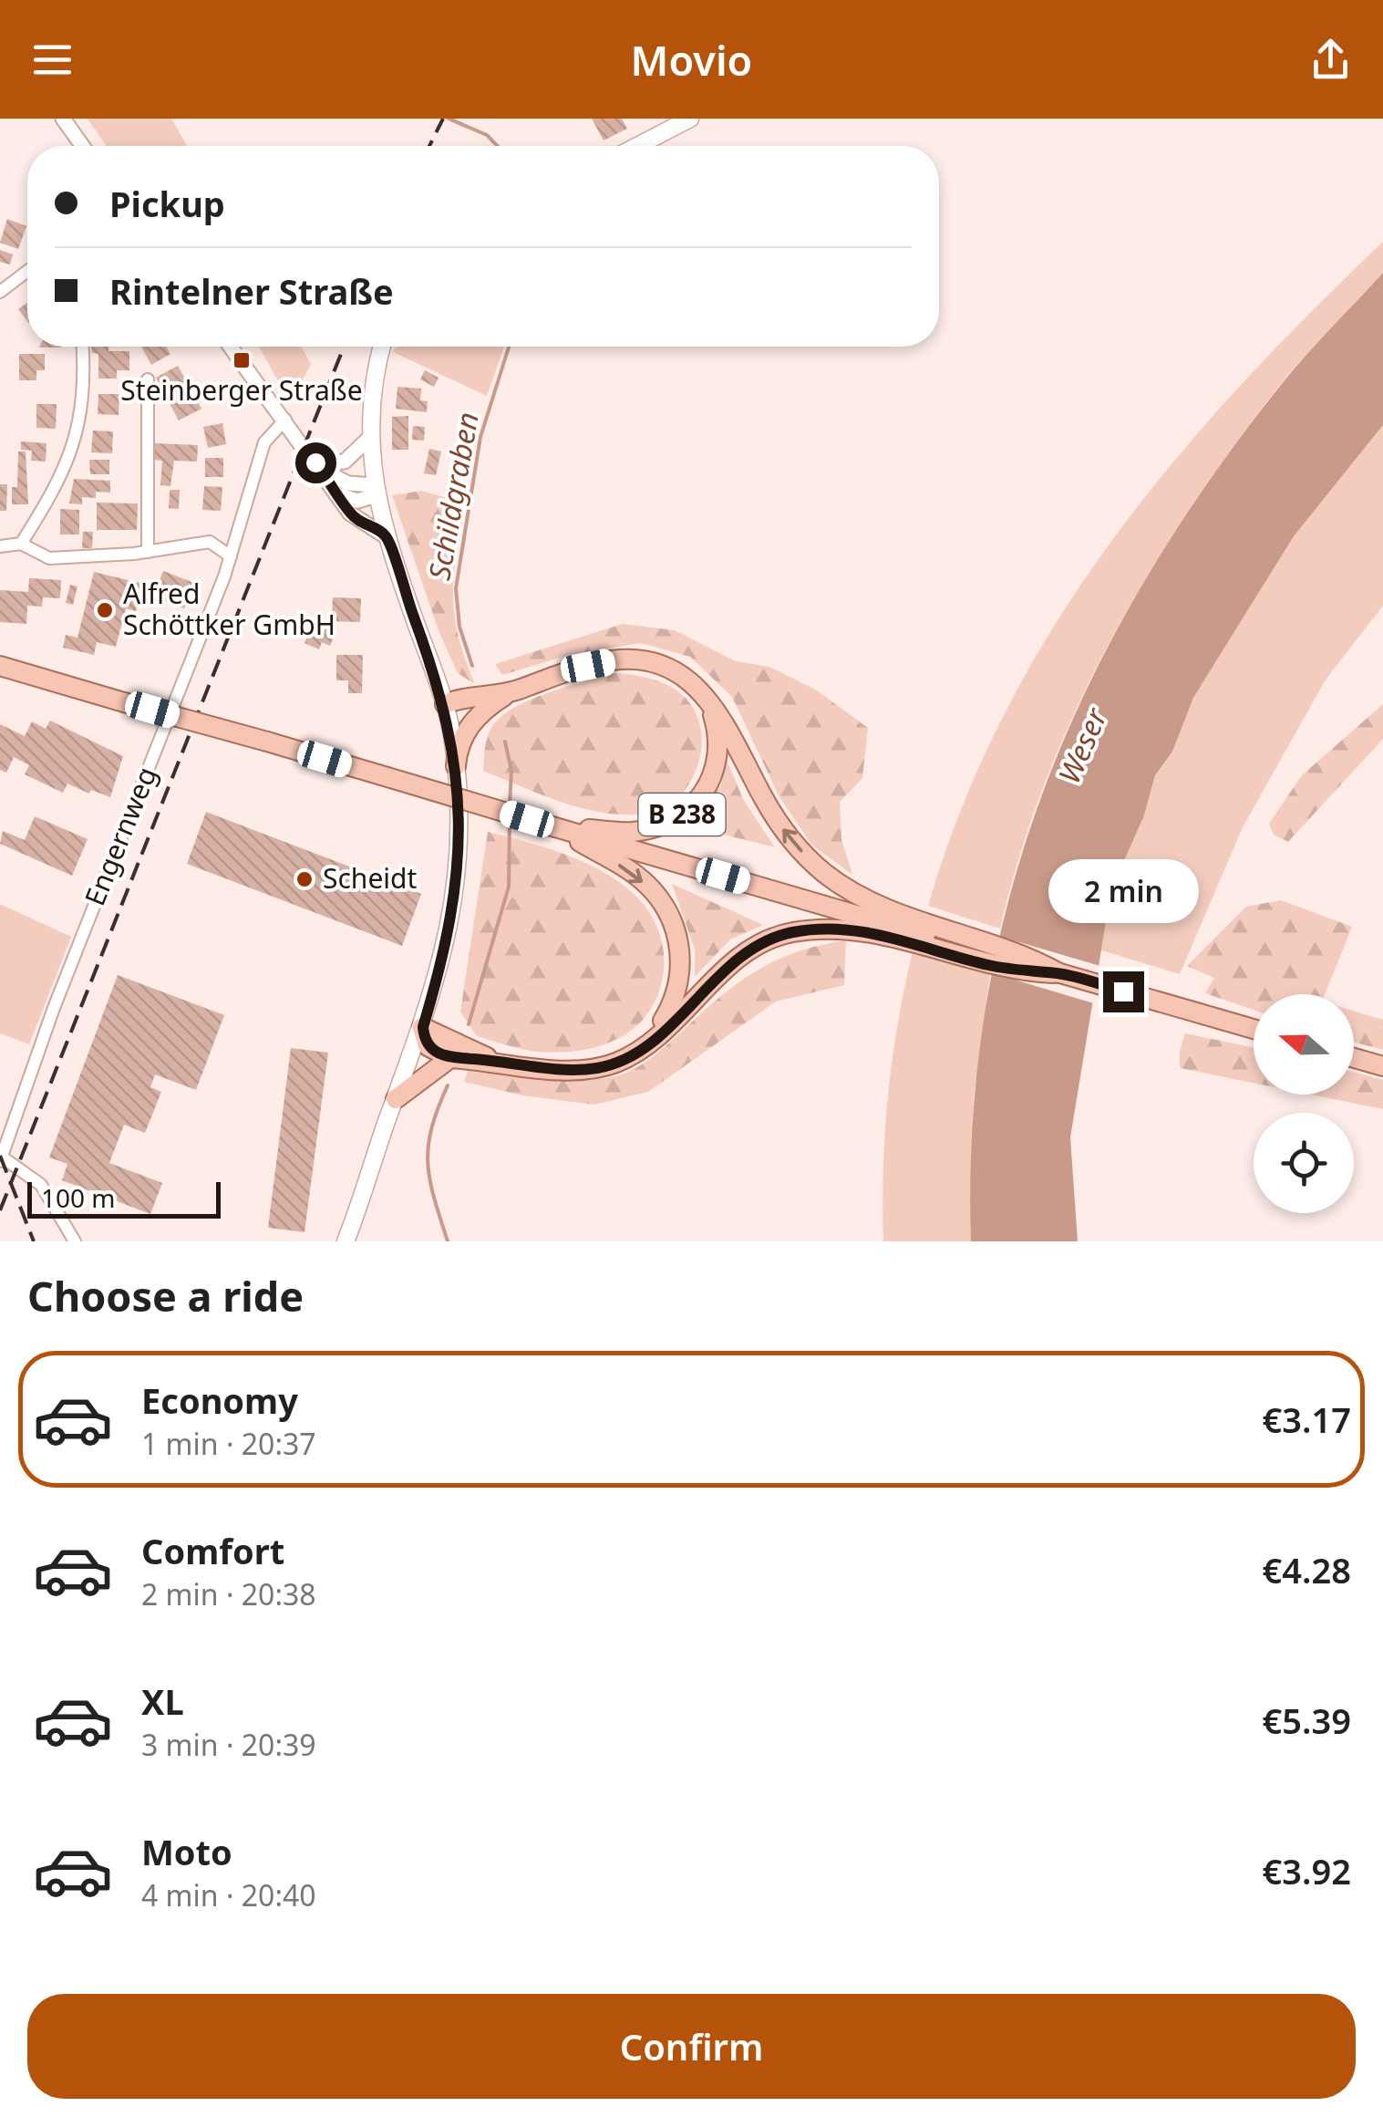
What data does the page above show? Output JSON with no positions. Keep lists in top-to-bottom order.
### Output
{
  "streets": {
    "main road": ["B 238"],
    "street": ["Engernweg"]
  },
  "water": ["Schildgraben", "Weser"],
  "places": {
    "transit": ["Steinberger Straße"],
    "other": ["Alfred Schöttker GmbH", "Scheidt"]
  },
  "scale_bar": "100 m",
  "north": "left",
  "page": {
    "header": "Movio",
    "banner": ["Pickup", "Rintelner Straße"],
    "bubble": "2 min",
    "scale": "100 m",
    "heading": "Choose a ride",
    "list": [
      {
        "name": "Economy",
        "note": "1 min · 20:37",
        "value": "€3.17"
      },
      {
        "name": "Comfort",
        "note": "2 min · 20:38",
        "value": "€4.28"
      },
      {
        "name": "XL",
        "note": "3 min · 20:39",
        "value": "€5.39"
      },
      {
        "name": "Moto",
        "note": "4 min · 20:40",
        "value": "€3.92"
      }
    ],
    "buttons": "Confirm"
  }
}
